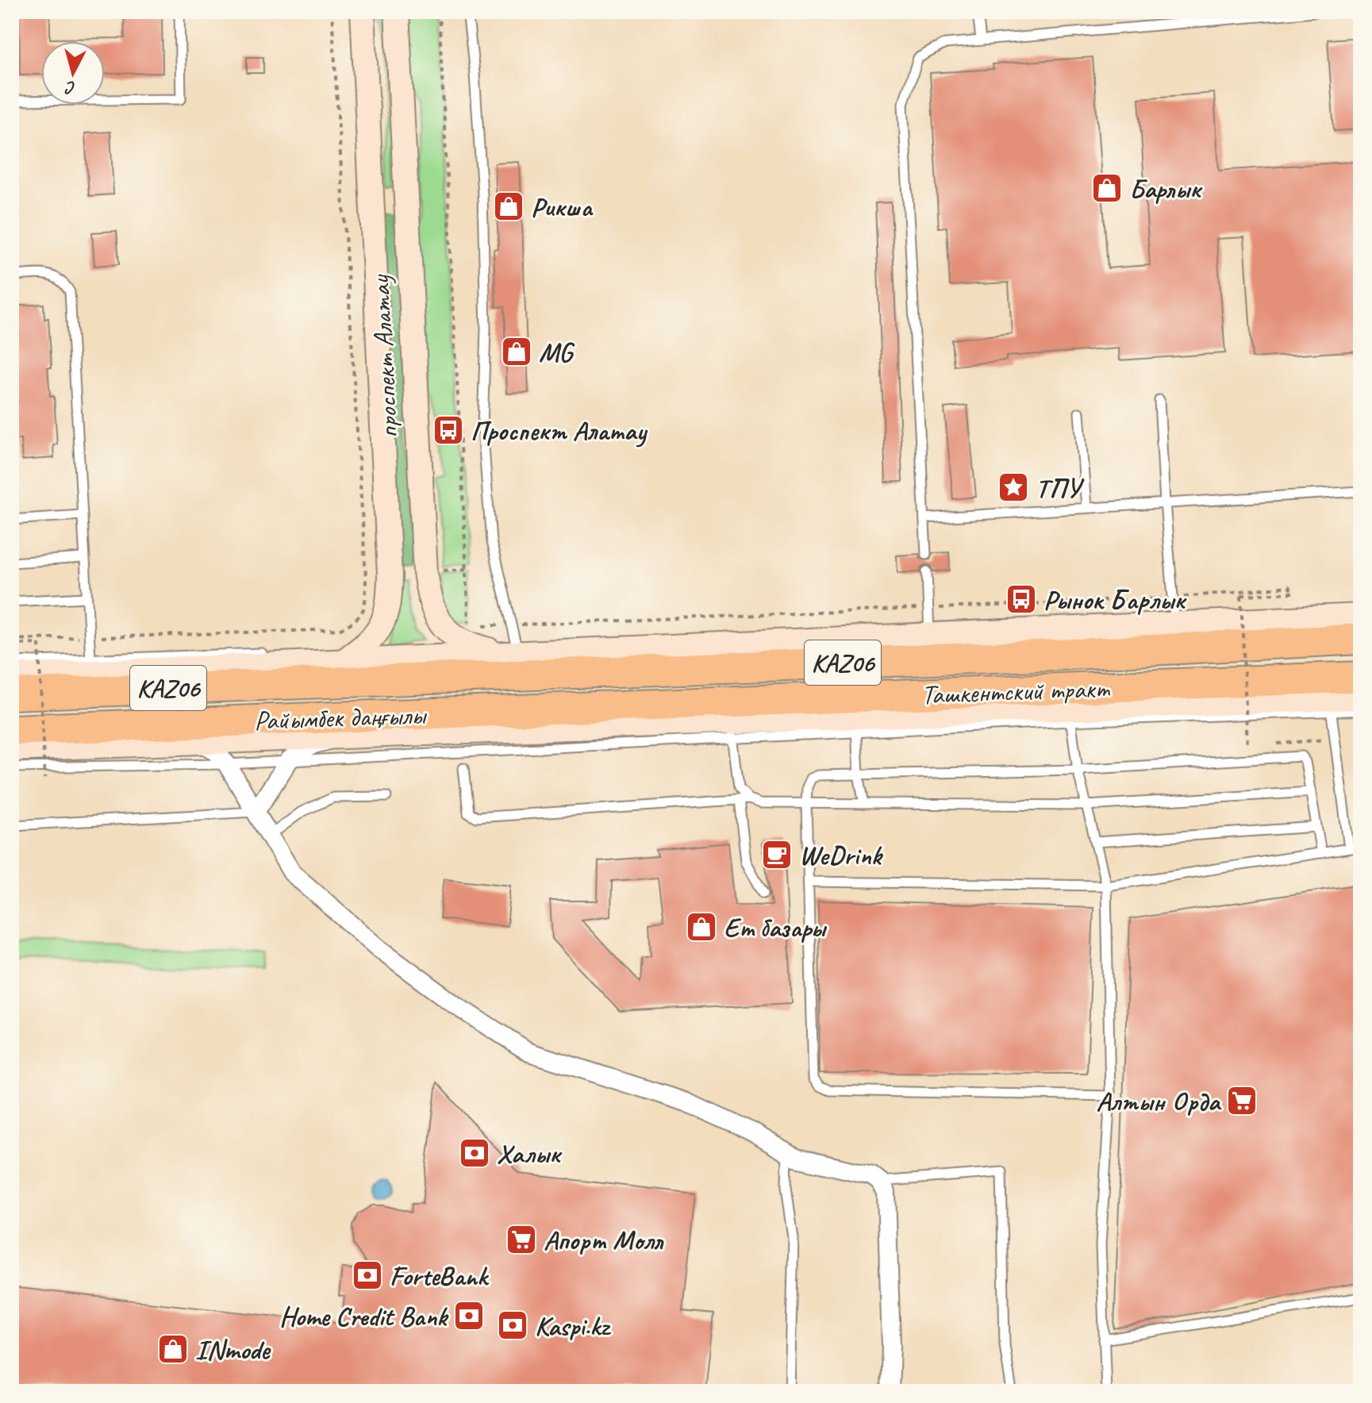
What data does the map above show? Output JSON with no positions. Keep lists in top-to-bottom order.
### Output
{
  "streets": {
    "highway": ["KАZ06", "Ташкентский тракт", "Райымбек даңғылы"],
    "main road": ["проспект Алатау"]
  },
  "crossings": [
    ["проспект Алатау", "KАZ06"],
    ["проспект Алатау", "Райымбек даңғылы"],
    ["KАZ06", "Райымбек даңғылы"],
    ["Ташкентский тракт", "Райымбек даңғылы"]
  ],
  "places": {
    "shop": [
      "Барлык",
      "Рикша",
      "MG",
      "Ет базары",
      "INmode"
    ],
    "bus stop": ["Проспект Алатау", "Рынок Барлык"],
    "place": ["ТПУ"],
    "cafe": ["WeDrink"],
    "supermarket": ["Алтын Орда", "Апорт Молл"],
    "bank": [
      "Халык",
      "ForteBank",
      "Home Credit Bank",
      "Kaspi.kz"
    ]
  },
  "north": "bottom"
}
